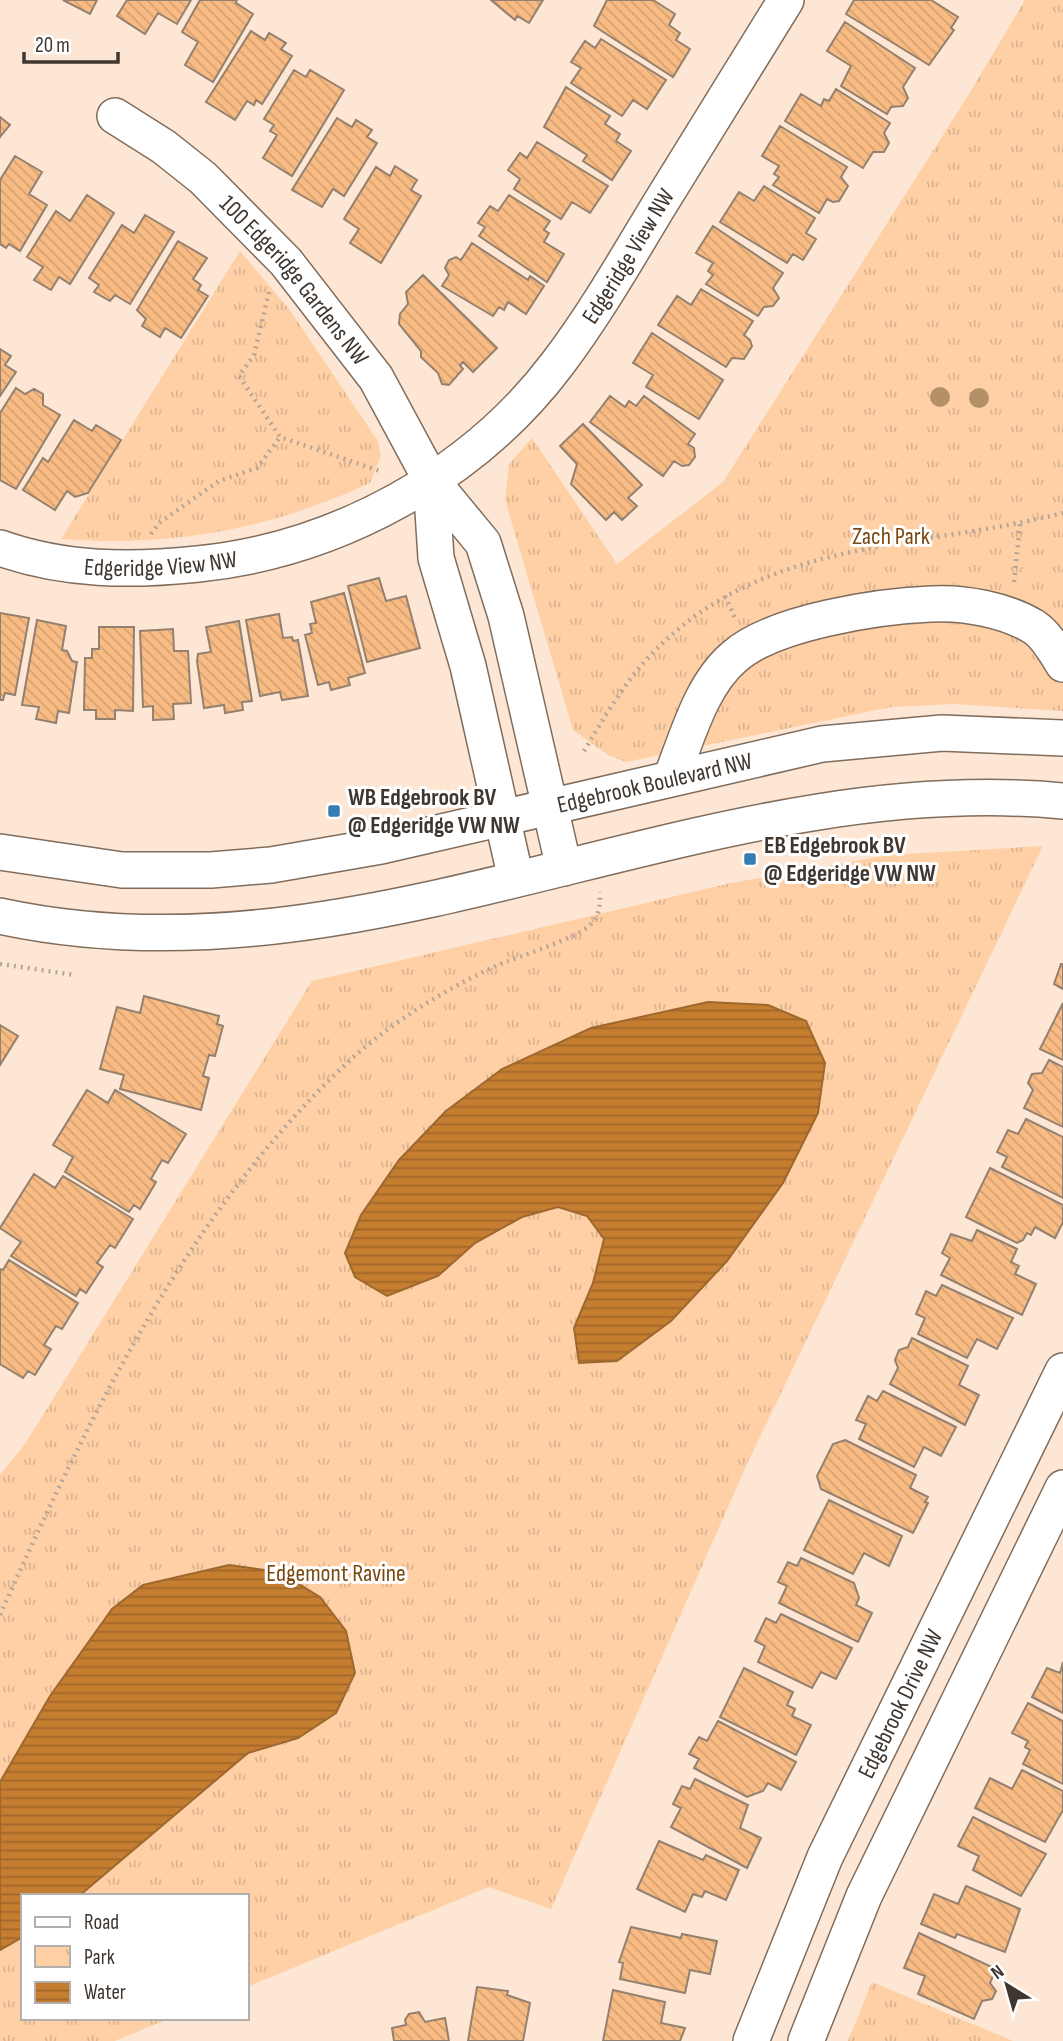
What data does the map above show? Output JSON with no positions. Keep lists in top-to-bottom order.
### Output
{
  "streets": {
    "street": [
      "Edgeridge View NW",
      "100 Edgeridge Gardens NW",
      "Edgebrook Boulevard NW",
      "Edgebrook Drive NW"
    ]
  },
  "crossings": [
    ["Edgeridge View NW", "100 Edgeridge Gardens NW"]
  ],
  "parks": ["Zach Park", "Edgemont Ravine"],
  "places": {
    "transit": ["WB Edgebrook BV @ Edgeridge VW NW", "EB Edgebrook BV @ Edgeridge VW NW"]
  },
  "legend": ["Road", "Park", "Water"],
  "scale_bar": "20 m",
  "north": "top left"
}
